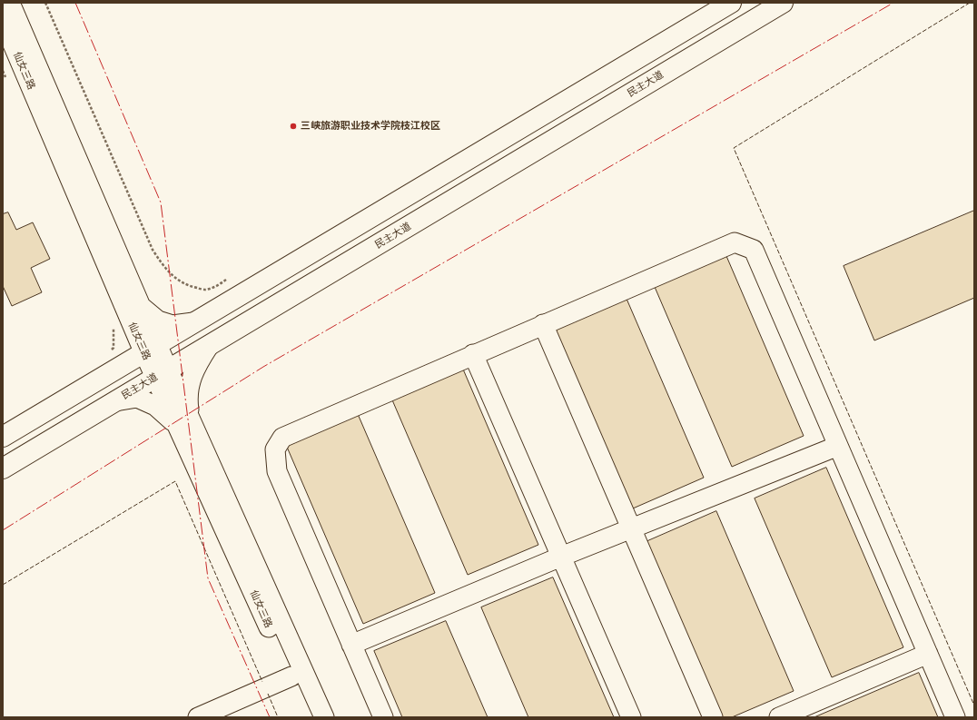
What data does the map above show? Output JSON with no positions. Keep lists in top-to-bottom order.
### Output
{
  "streets": {
    "main road": ["民主大道"],
    "street": ["仙女三路"]
  },
  "crossings": [
    ["仙女三路", "民主大道"]
  ],
  "places": ["三峡旅游职业技术学院枝江校区"]
}
